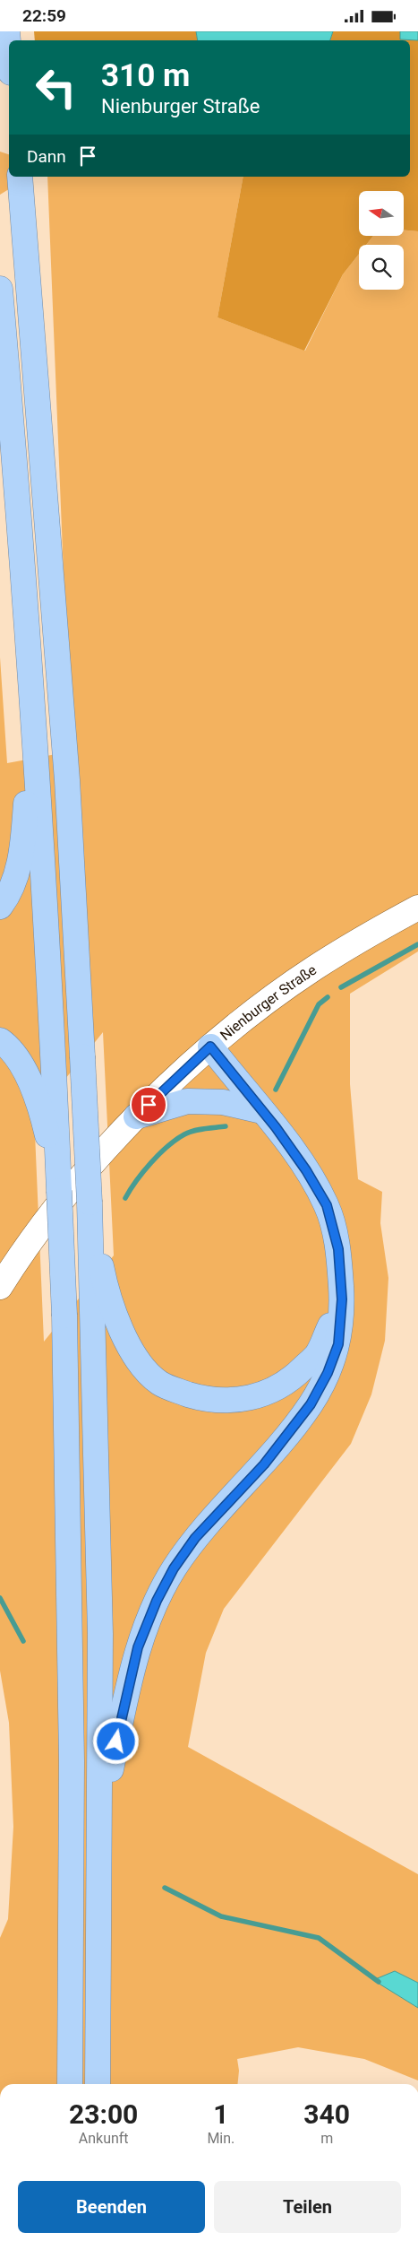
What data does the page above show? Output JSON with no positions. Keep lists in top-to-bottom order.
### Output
{
  "streets": {
    "street": ["Nienburger Straße"]
  },
  "north": "left",
  "page": {
    "status": "22:59",
    "turn": ["310 m", "Nienburger Straße"],
    "then": "Dann",
    "eta": [
      "23:00",
      "Ankunft",
      "1",
      "Min.",
      "340",
      "m"
    ],
    "buttons": ["Beenden", "Teilen"]
  }
}
